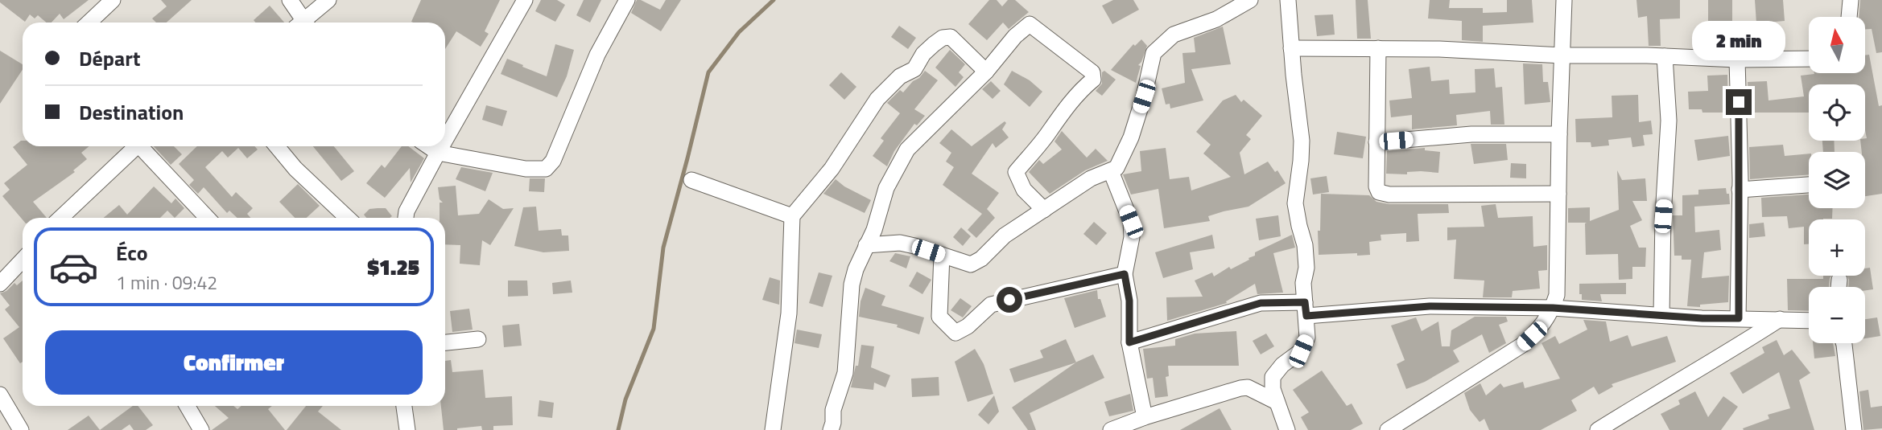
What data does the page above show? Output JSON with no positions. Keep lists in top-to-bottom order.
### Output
{
  "north": "top",
  "page": {
    "map_buttons": ["+", "−"],
    "bubble": "2 min",
    "banner": ["Départ", "Destination"],
    "list": [
      {
        "name": "Éco",
        "note": "1 min · 09:42",
        "value": "$1.25"
      }
    ],
    "buttons": "Confirmer"
  }
}
